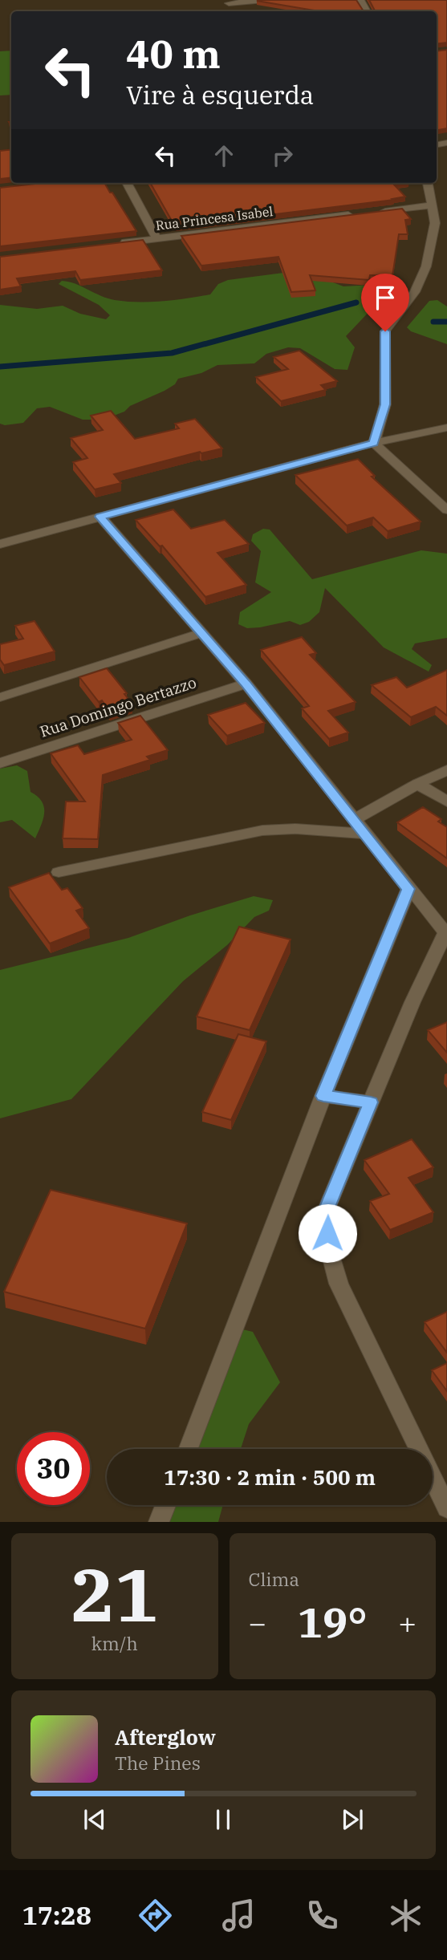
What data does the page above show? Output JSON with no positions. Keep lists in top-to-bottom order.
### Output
{
  "streets": {
    "street": ["Rua Princesa Isabel", "Rua Domingo Bertazzo"]
  },
  "page": {
    "turn": ["40 m", "Vire à esquerda"],
    "limit": "30",
    "trip": "17:30 · 2 min · 500 m",
    "tile": [
      ["21", "km/h"],
      "Clima"
    ],
    "heat": ["−", "19°", "+"],
    "song": ["Afterglow", "The Pines"],
    "tabs": "17:28"
  }
}
